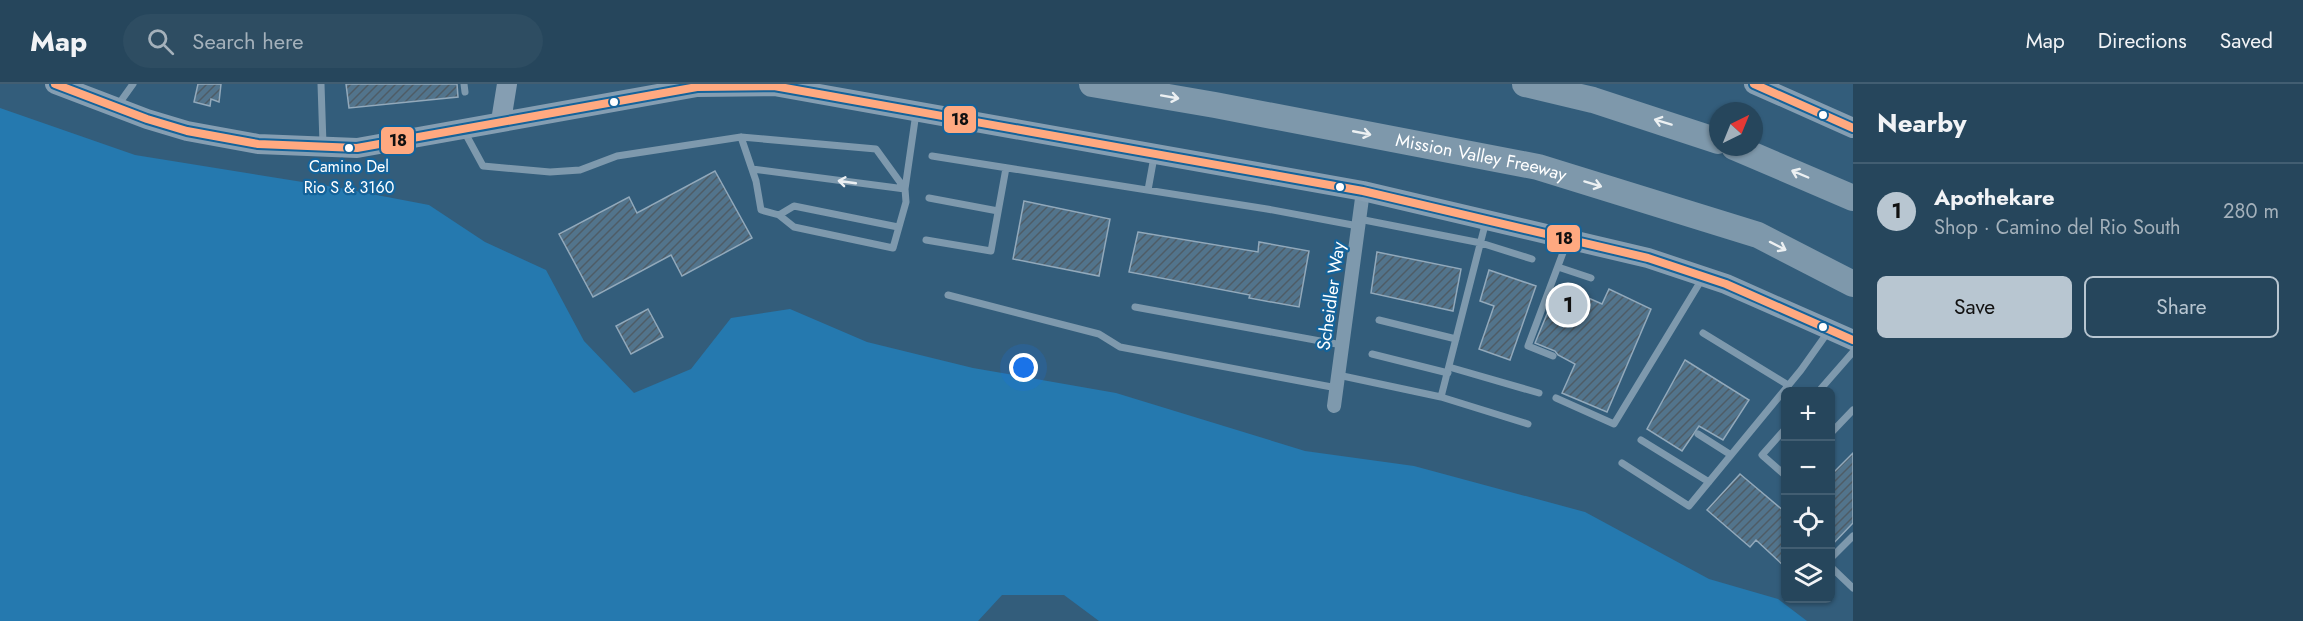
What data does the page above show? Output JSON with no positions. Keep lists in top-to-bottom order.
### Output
{
  "streets": {
    "highway": ["Mission Valley Freeway"],
    "street": ["Scheidler Way"]
  },
  "places": ["Camino Del Rio S & 3160"],
  "lines": ["transit line 18"],
  "north": "top right",
  "page": {
    "header": "Map",
    "search": "Search here",
    "nav": ["Map", "Directions", "Saved"],
    "heading": "Nearby",
    "list": [
      {
        "mark": "1",
        "name": "Apothekare",
        "note": "Shop · Camino del Rio South",
        "value": "280 m"
      }
    ],
    "buttons": ["Save", "Share"],
    "pins": "1",
    "map_buttons": ["+", "−"]
  }
}
